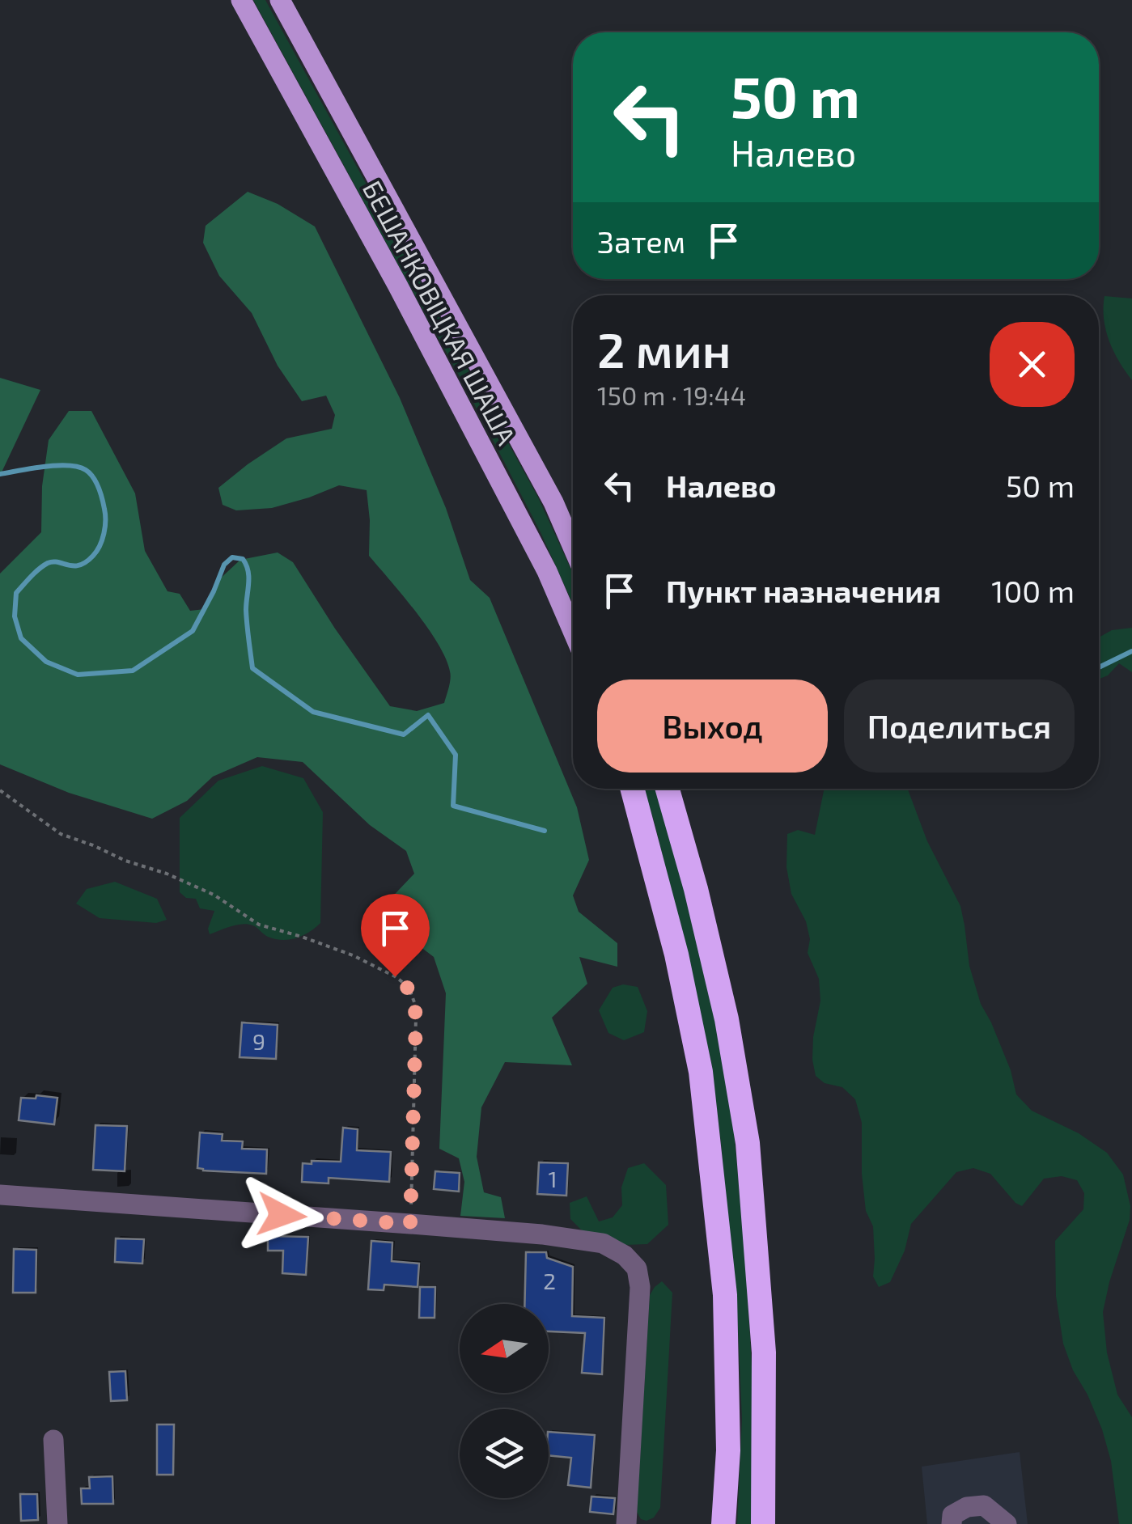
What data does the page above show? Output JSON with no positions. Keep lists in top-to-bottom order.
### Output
{
  "streets": {
    "main road": ["БЕШАНКОВІЦКАЯ ШАША"]
  },
  "house_numbers": ["9", "1", "2"],
  "north": "left",
  "page": {
    "turn": ["50 m", "Налево"],
    "then": "Затем",
    "heading": ["2 мин", "150 m · 19:44"],
    "list": [
      {
        "name": "Налево",
        "value": "50 m"
      },
      {
        "name": "Пункт назначения",
        "value": "100 m"
      }
    ],
    "buttons": ["Выход", "Поделиться"]
  }
}
